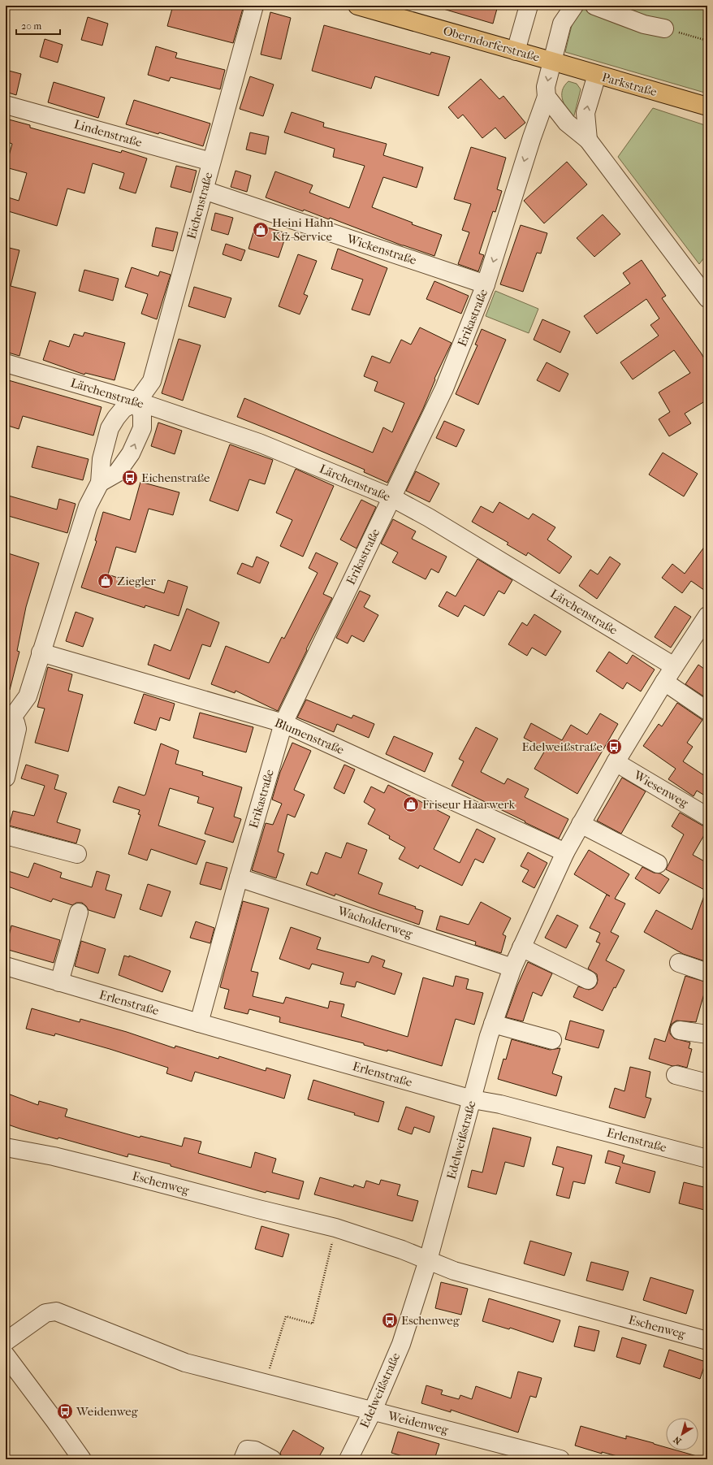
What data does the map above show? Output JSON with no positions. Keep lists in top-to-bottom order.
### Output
{
  "streets": {
    "main road": ["Oberndorferstraße", "Parkstraße"],
    "street": [
      "Lindenstraße",
      "Eichenstraße",
      "Wickenstraße",
      "Erikastraße",
      "Lärchenstraße",
      "Blumenstraße",
      "Wiesenweg",
      "Wacholderweg",
      "Erlenstraße",
      "Edelweißstraße",
      "Eschenweg",
      "Weidenweg"
    ]
  },
  "crossings": [
    ["Oberndorferstraße", "Parkstraße"],
    ["Oberndorferstraße", "Erikastraße"],
    ["Lindenstraße", "Eichenstraße"],
    ["Eichenstraße", "Wickenstraße"],
    ["Eichenstraße", "Lärchenstraße"],
    ["Eichenstraße", "Blumenstraße"],
    ["Wickenstraße", "Erikastraße"],
    ["Erikastraße", "Lärchenstraße"],
    ["Erikastraße", "Blumenstraße"],
    ["Erikastraße", "Wacholderweg"],
    ["Erikastraße", "Erlenstraße"],
    ["Lärchenstraße", "Edelweißstraße"],
    ["Blumenstraße", "Edelweißstraße"],
    ["Wiesenweg", "Edelweißstraße"],
    ["Wacholderweg", "Edelweißstraße"],
    ["Erlenstraße", "Edelweißstraße"],
    ["Edelweißstraße", "Eschenweg"],
    ["Edelweißstraße", "Weidenweg"]
  ],
  "places": {
    "shop": ["Heini Hahn Kfz-Service", "Ziegler", "Friseur Haarwerk"],
    "bus stop": [
      "Eichenstraße",
      "Edelweißstraße",
      "Eschenweg",
      "Weidenweg"
    ]
  },
  "scale_bar": "20 m",
  "north": "bottom left"
}
